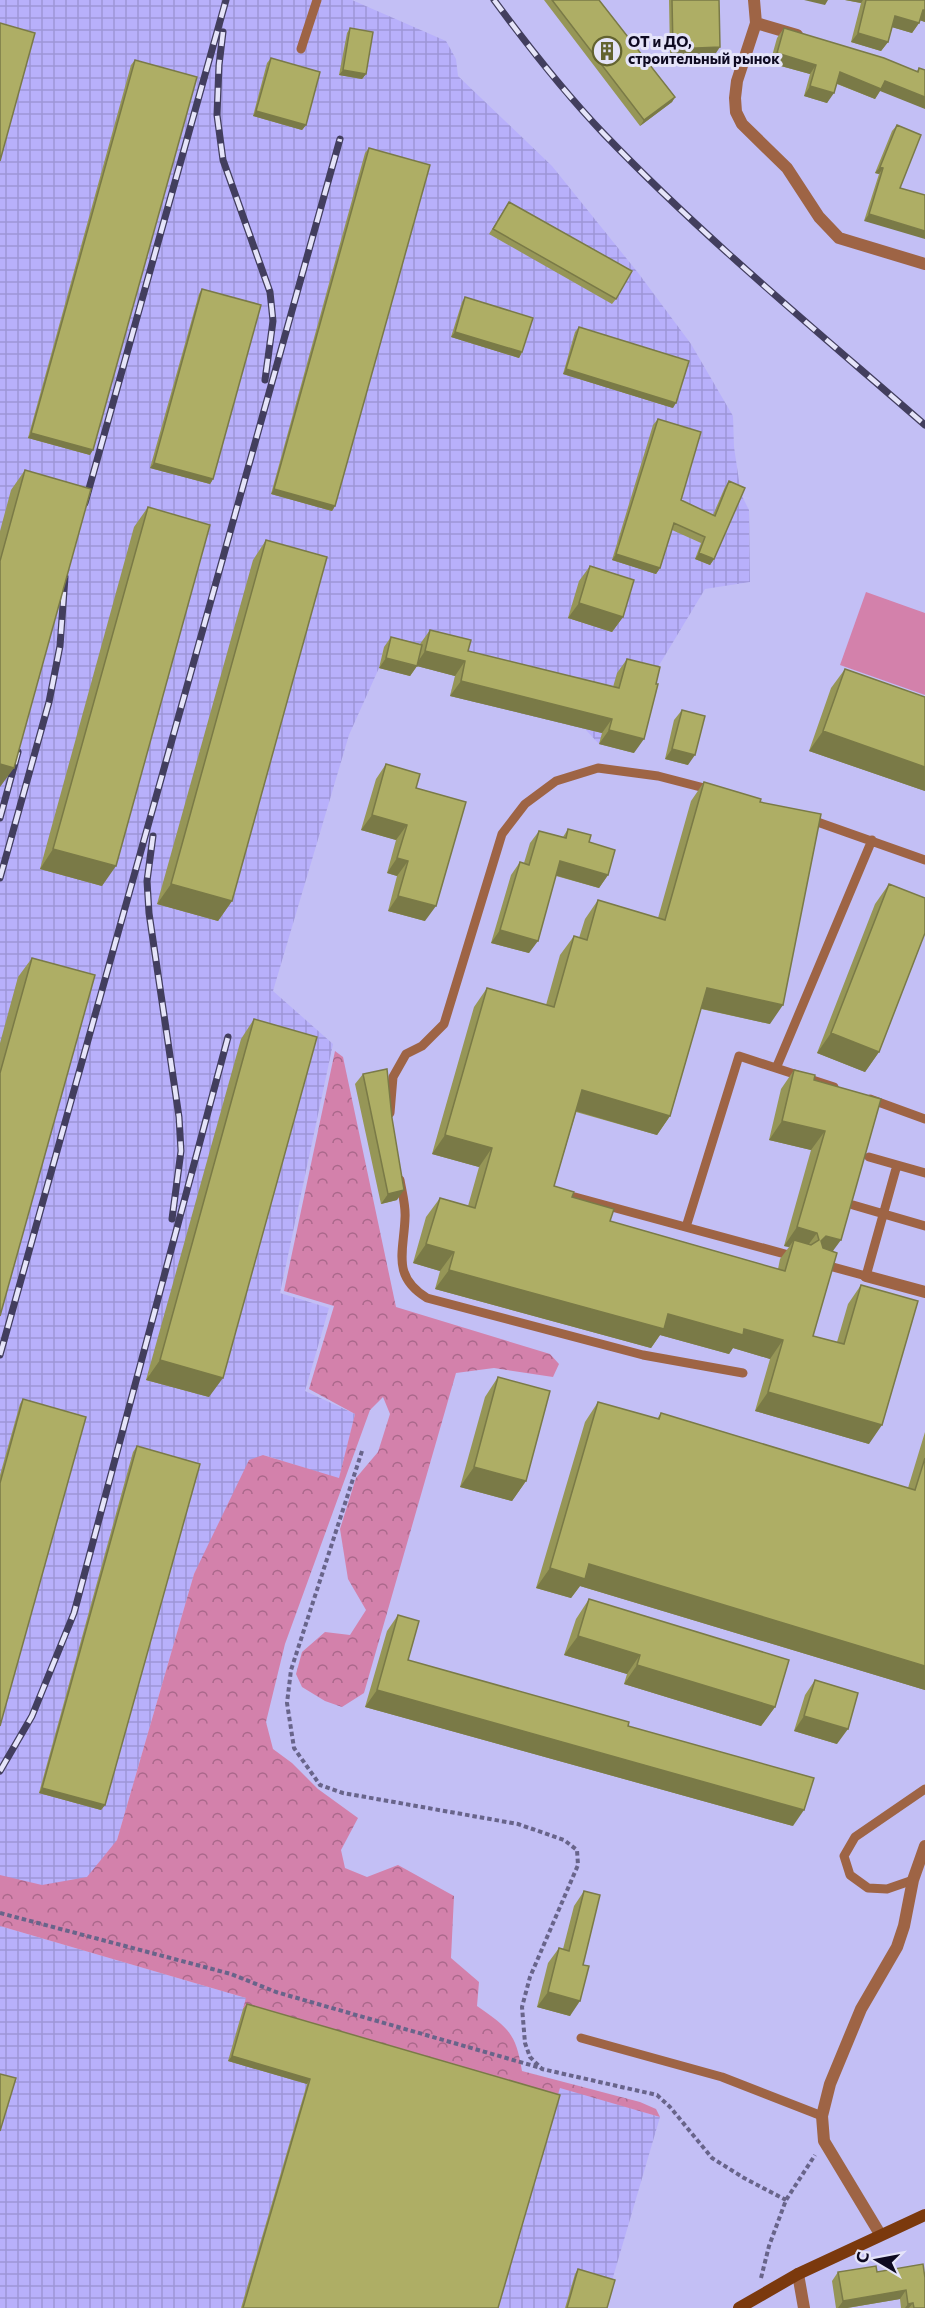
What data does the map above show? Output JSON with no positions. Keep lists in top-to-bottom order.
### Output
{
  "places": {
    "building": ["ОТ и ДО, строительный рынок"]
  },
  "north": "left"
}
